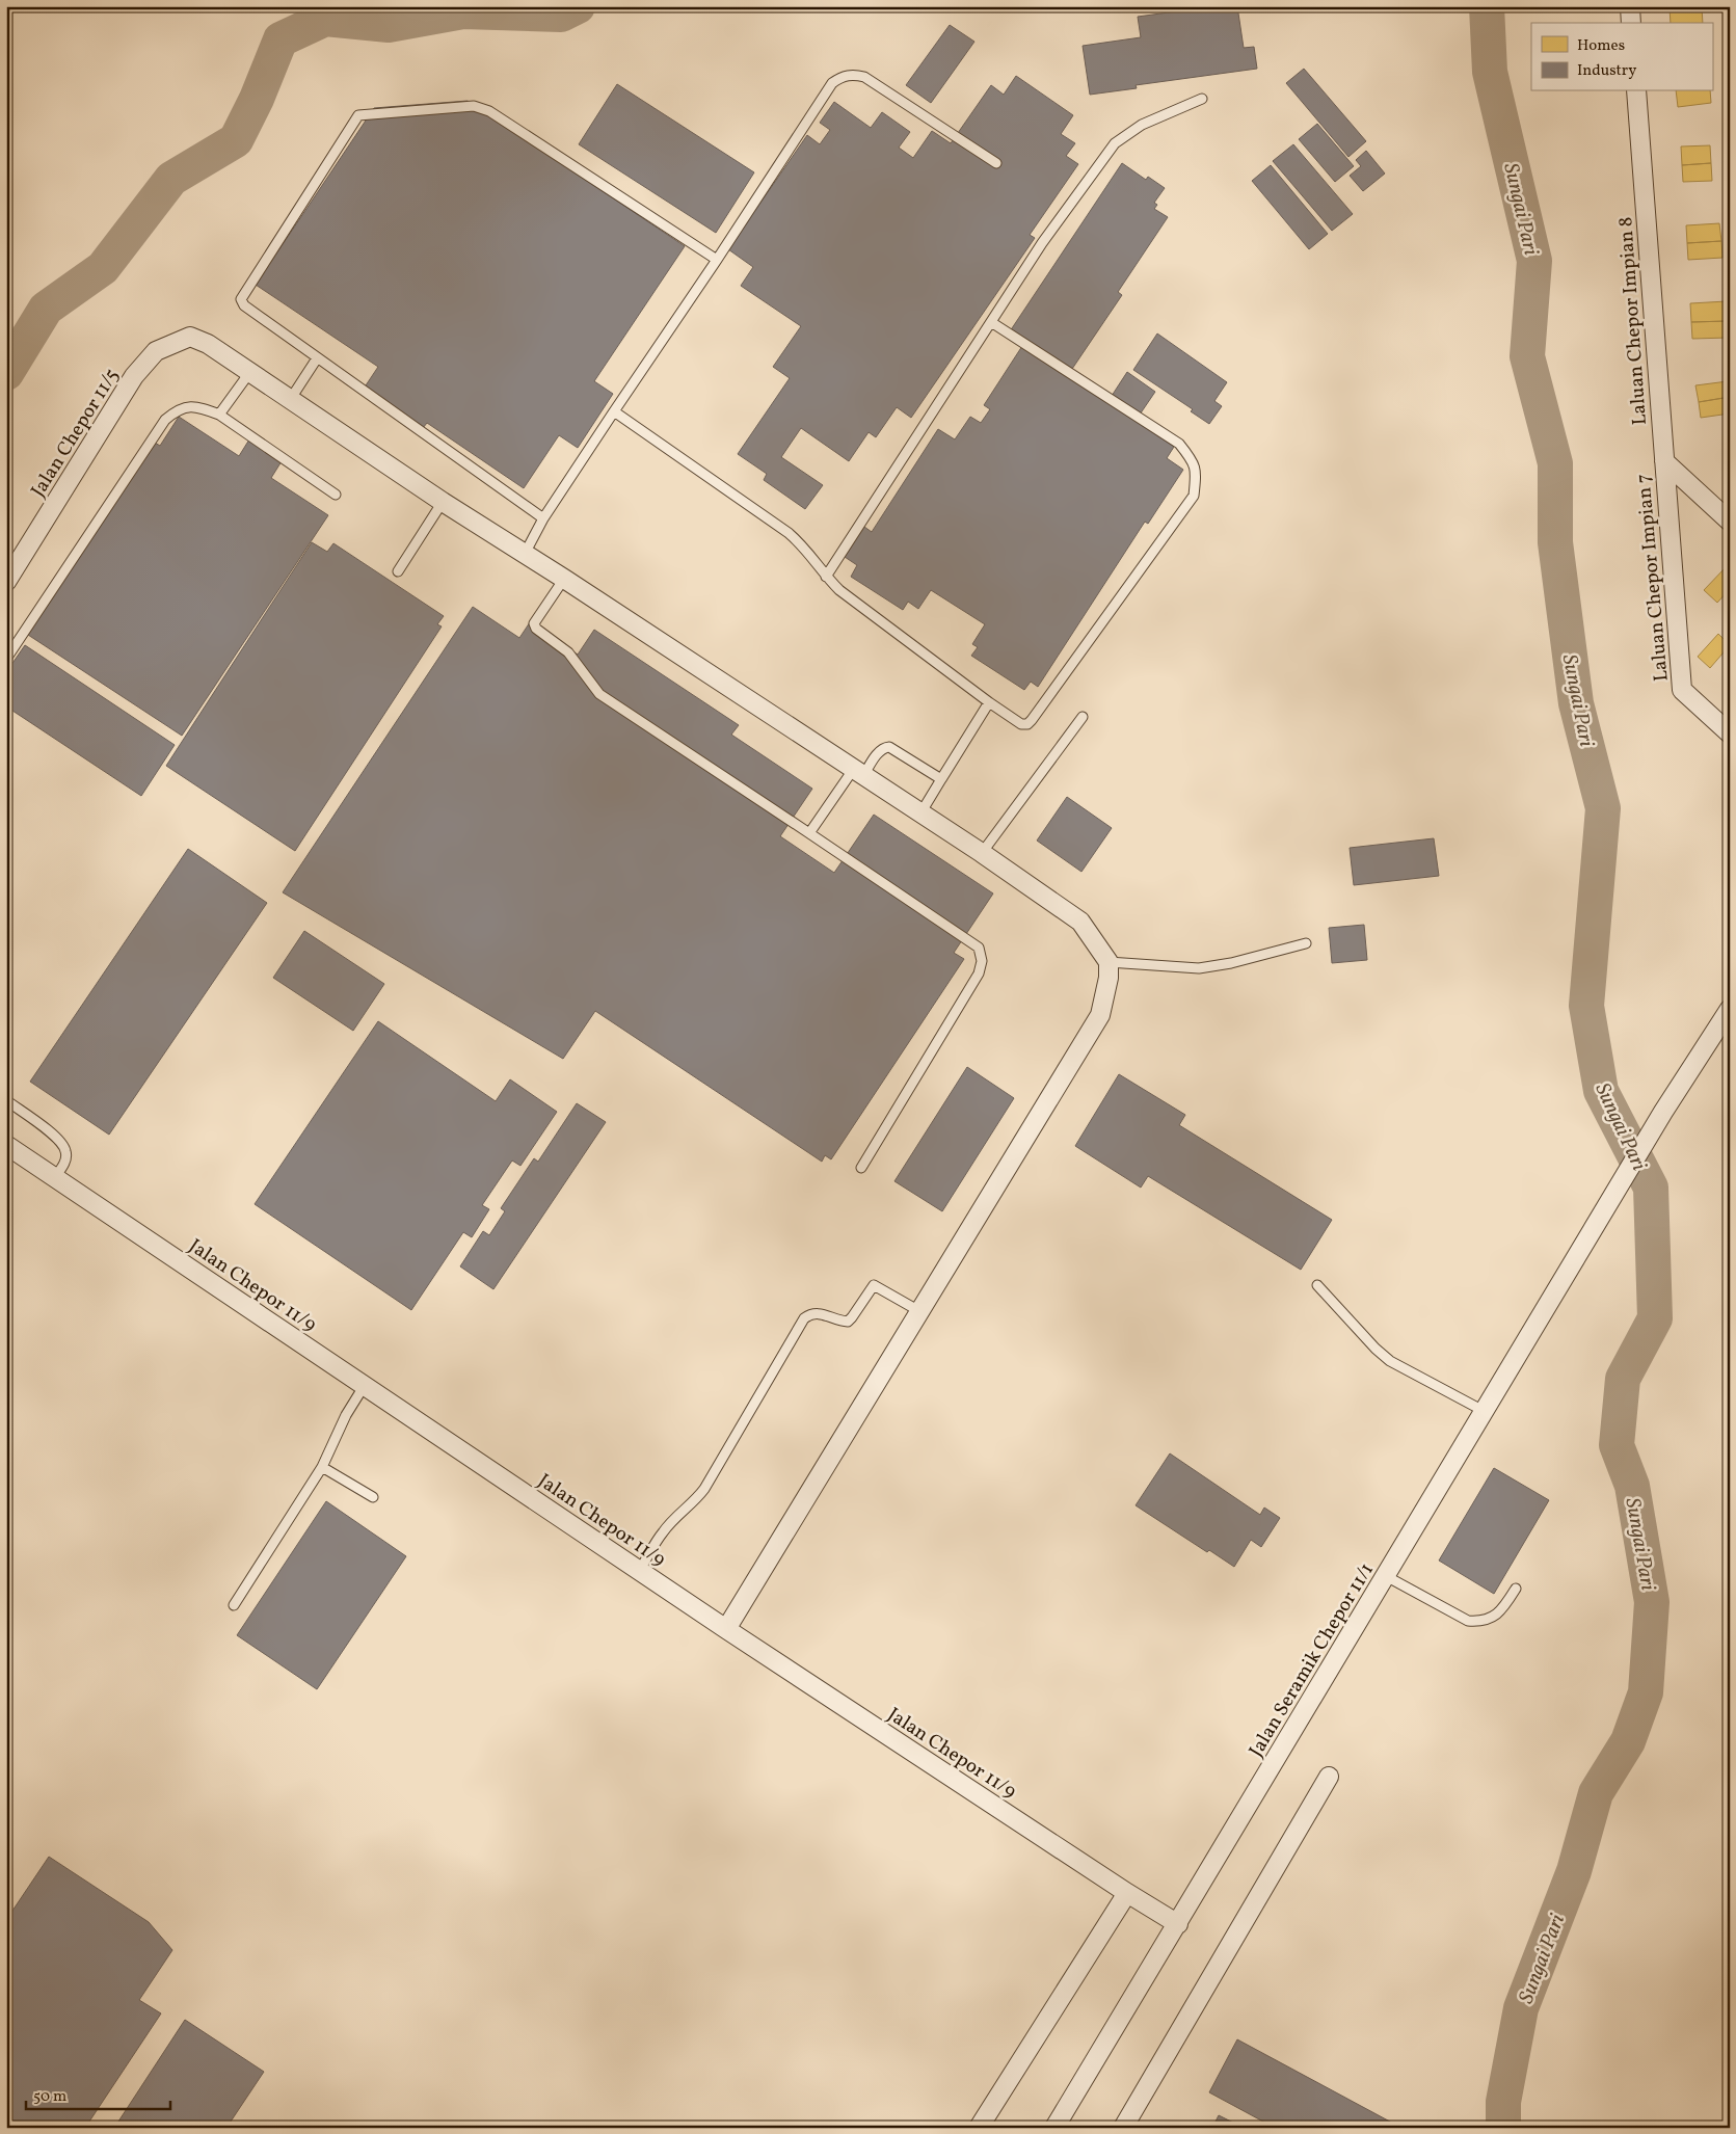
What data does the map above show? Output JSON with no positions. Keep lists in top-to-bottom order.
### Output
{
  "streets": {
    "street": [
      "Laluan Chepor Impian 8",
      "Jalan Chepor 11/5",
      "Laluan Chepor Impian 7",
      "Jalan Chepor 11/9",
      "Jalan Seramik Chepor 11/1"
    ]
  },
  "crossings": [
    ["Laluan Chepor Impian 8", "Laluan Chepor Impian 7"],
    ["Jalan Chepor 11/9", "Jalan Seramik Chepor 11/1"]
  ],
  "water": ["Sungai Pari"],
  "legend": ["Homes", "Industry"],
  "scale_bar": "50 m"
}
